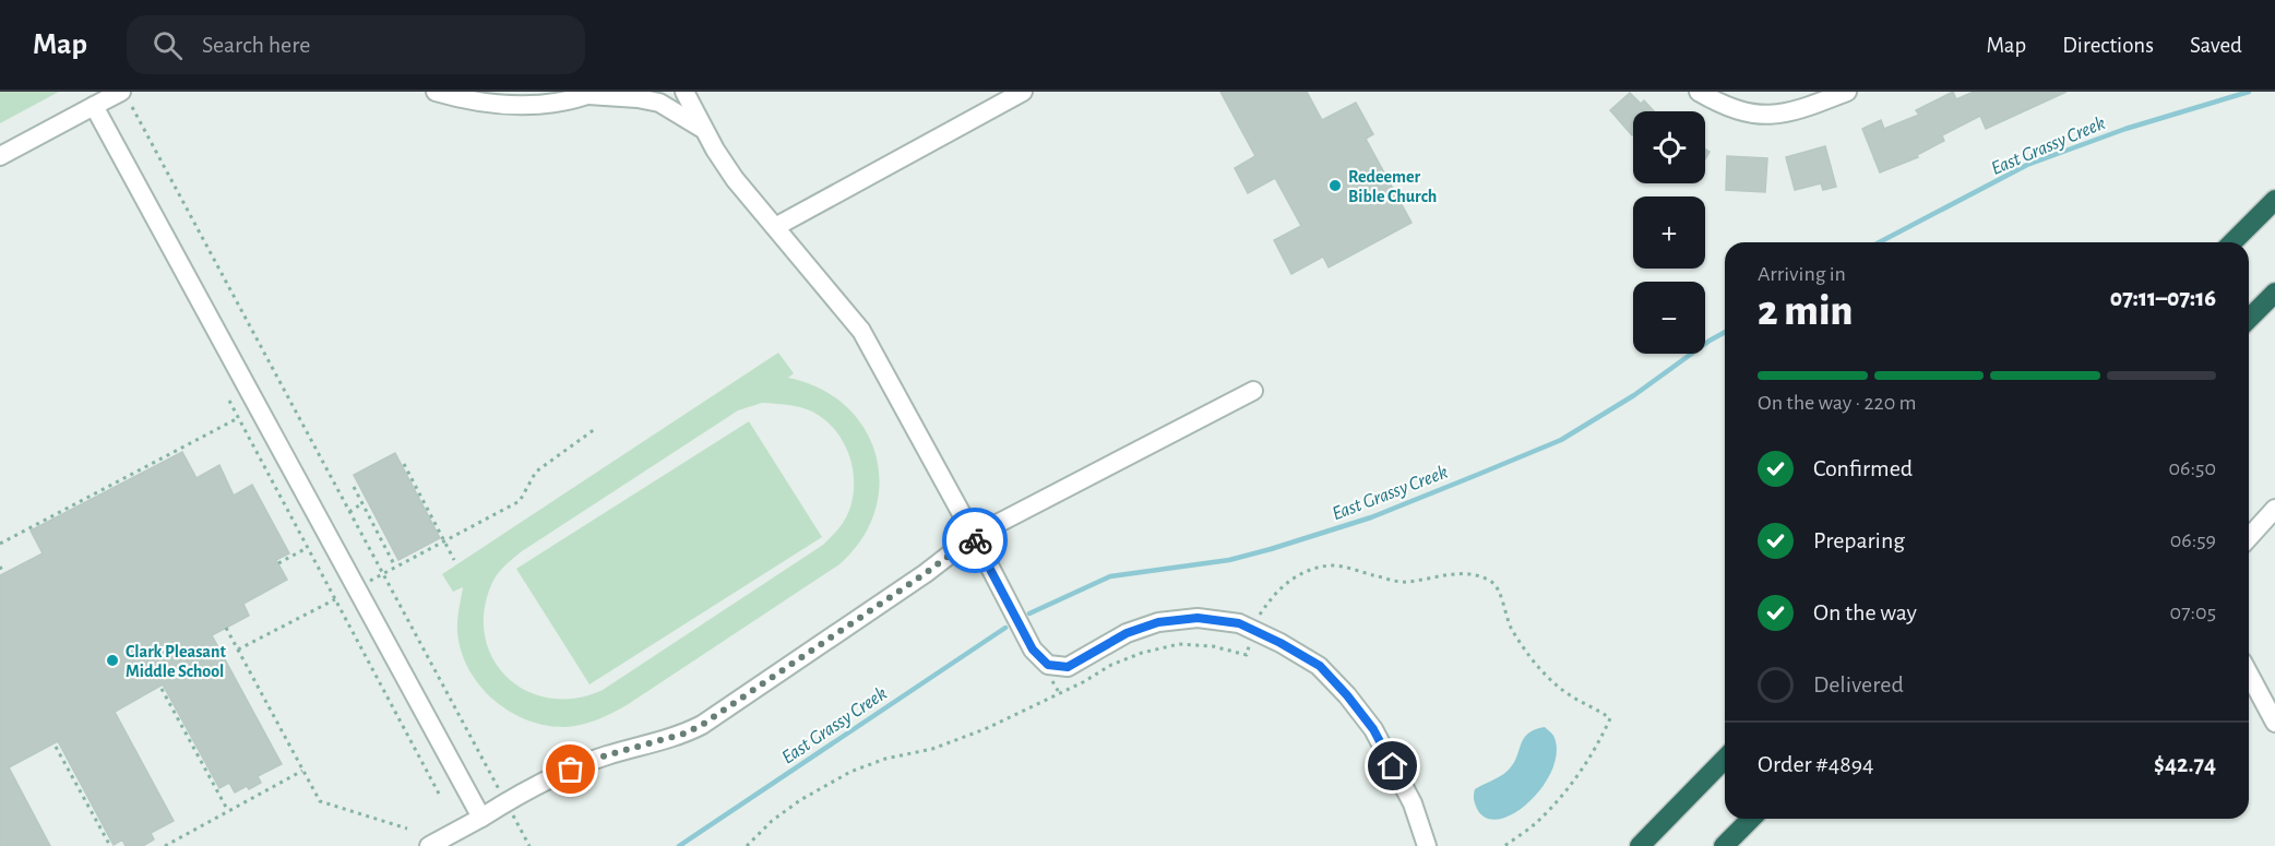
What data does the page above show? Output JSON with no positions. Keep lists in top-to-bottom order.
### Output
{
  "water": ["East Grassy Creek"],
  "places": ["Redeemer Bible Church", "Clark Pleasant Middle School"],
  "page": {
    "header": "Map",
    "search": "Search here",
    "nav": ["Map", "Directions", "Saved"],
    "map_buttons": ["+", "−"],
    "heading": ["2 min", "Arriving in", "07:11–07:16"],
    "panel": ["Order #4894", "$42.74"],
    "bar": "On the way · 220 m",
    "list": [
      ["Confirmed", "06:50"],
      ["Preparing", "06:59"],
      ["On the way", "07:05"],
      "Delivered"
    ]
  }
}
